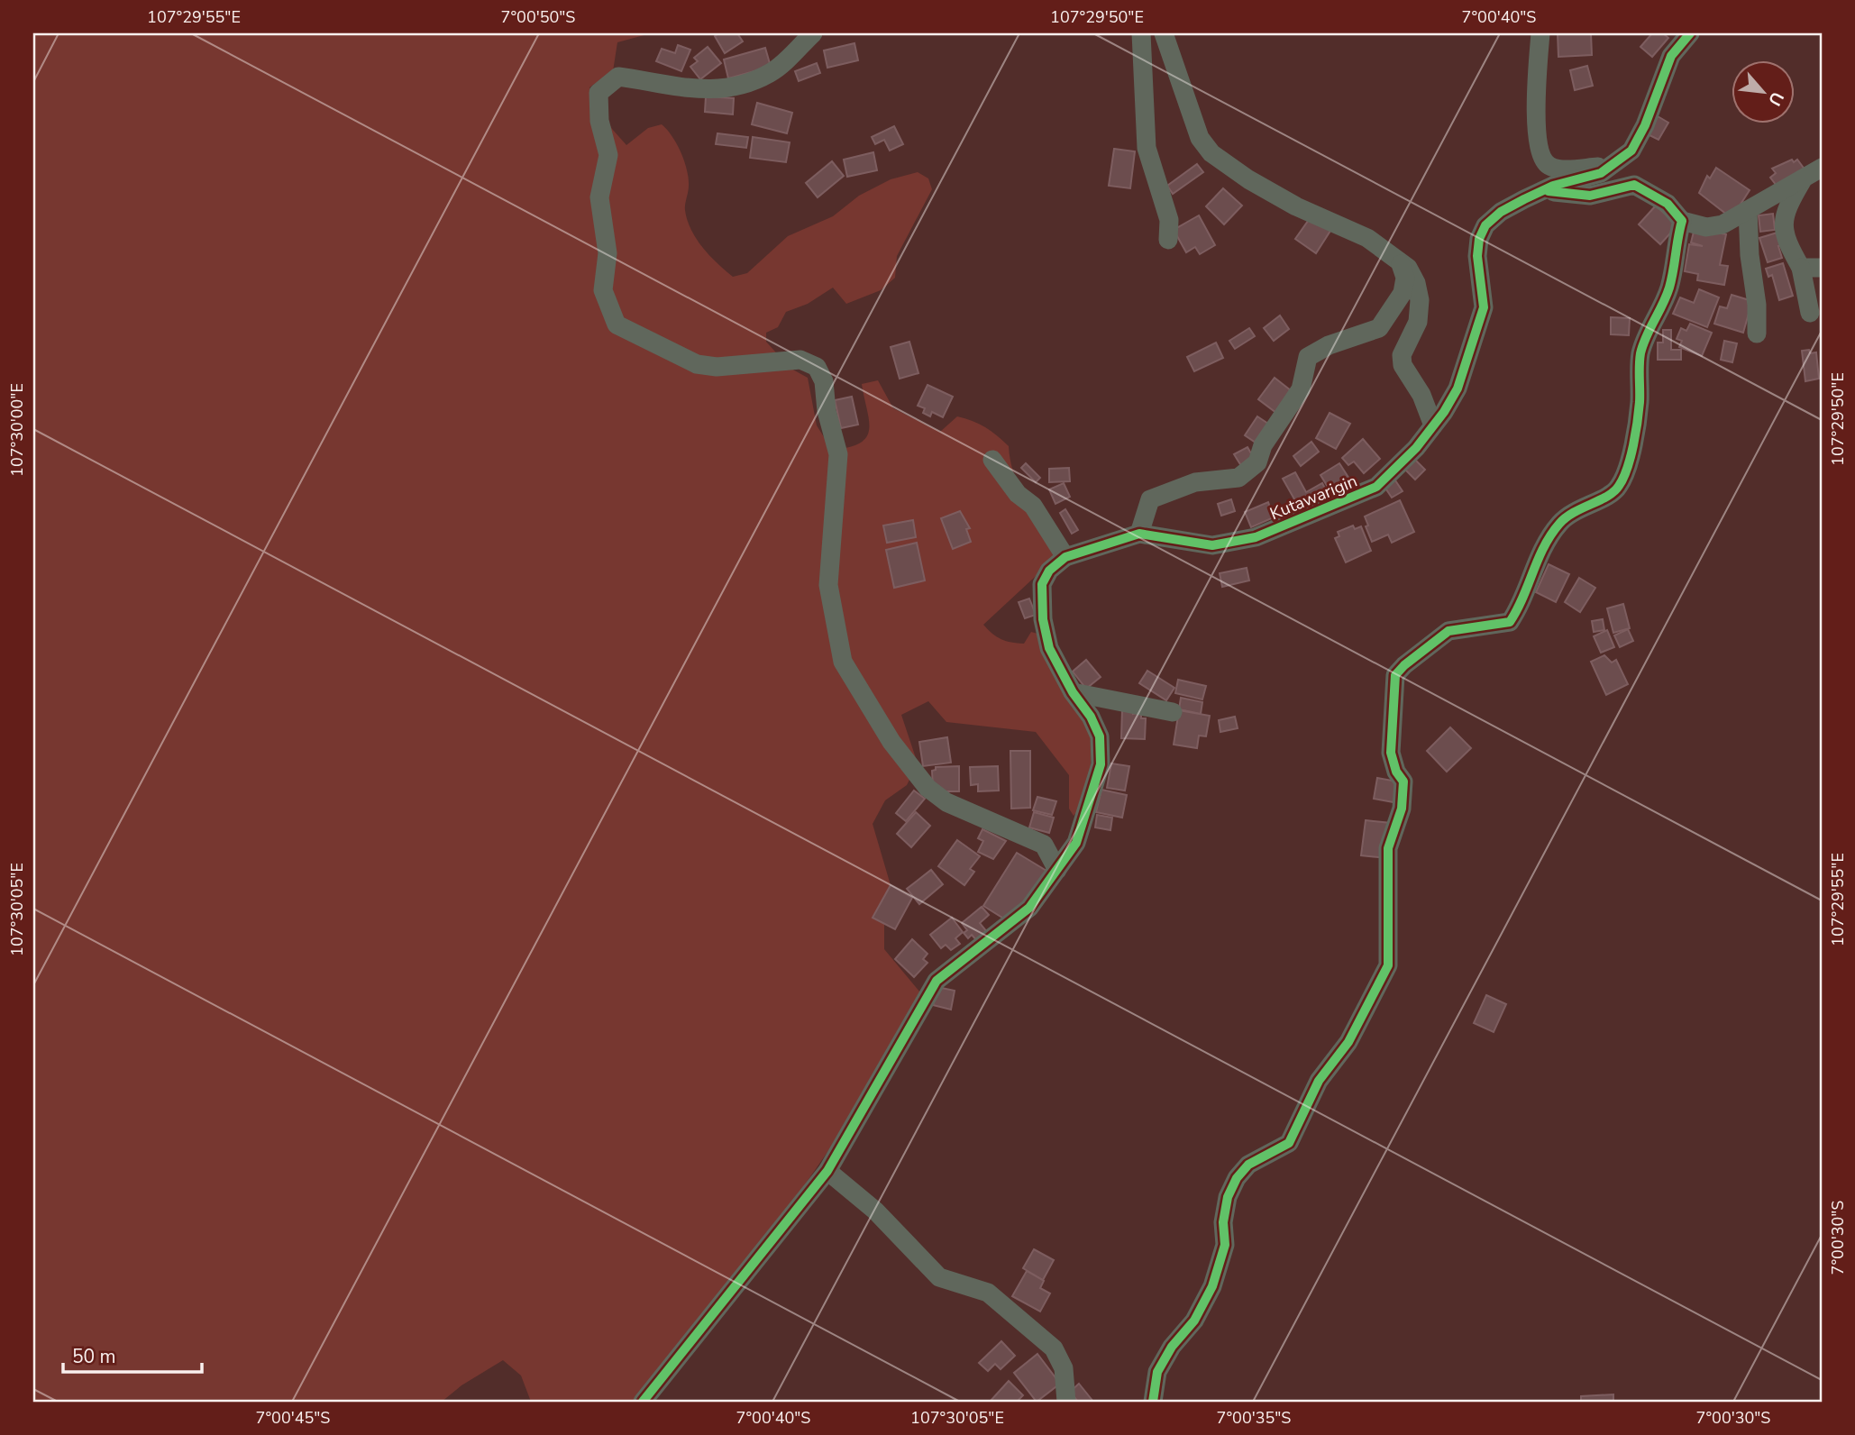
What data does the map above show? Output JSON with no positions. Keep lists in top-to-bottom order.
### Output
{
  "streets": {
    "street": ["Kutawarigin"]
  },
  "scale_bar": "50 m",
  "north": "bottom right",
  "coordinates": [
    "107°29'55\"E",
    "7°00'50\"S",
    "107°29'50\"E",
    "7°00'40\"S",
    "107°30'00\"E",
    "107°30'05\"E",
    "7°00'30\"S",
    "7°00'45\"S",
    "7°00'35\"S"
  ]
}
